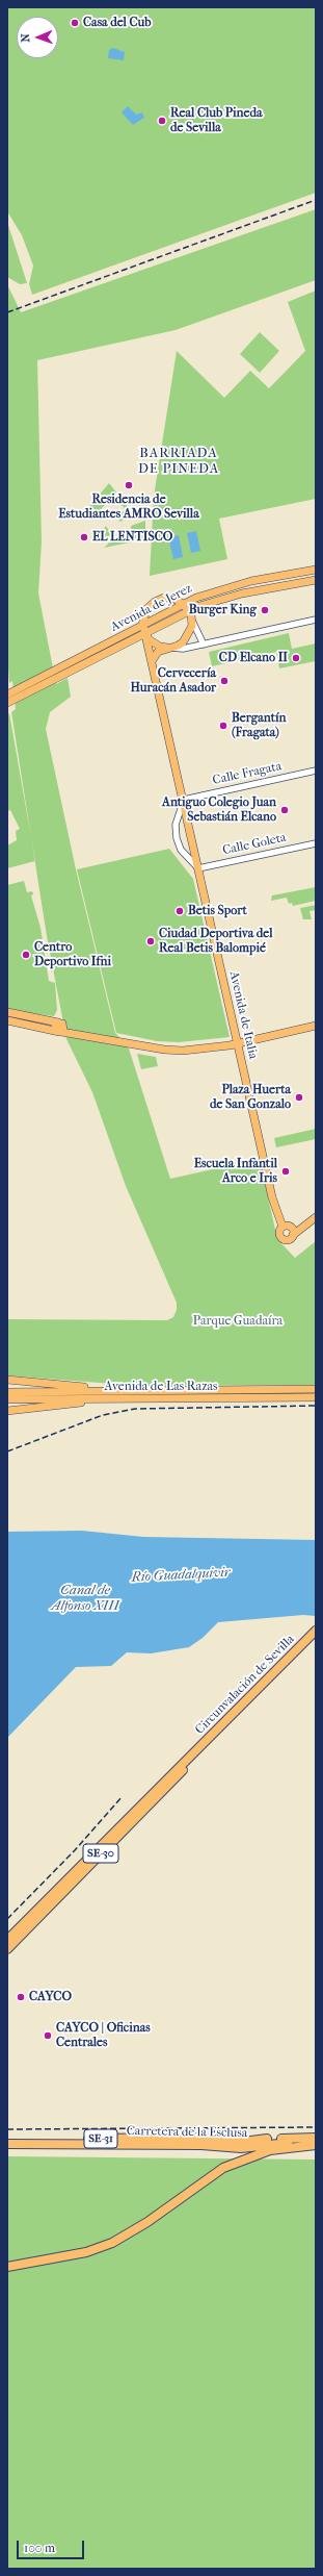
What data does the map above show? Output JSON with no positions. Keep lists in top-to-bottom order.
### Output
{
  "streets": {
    "highway": [
      "Circunvalación de Sevilla",
      "SE-30",
      "Carretera de la Esclusa",
      "SE-31"
    ],
    "main road": ["Avenida de Jerez", "Avenida de Italia", "Avenida de Las Razas"],
    "street": ["Calle Fragata", "Calle Goleta"]
  },
  "crossings": [
    ["Avenida de Jerez", "Avenida de Italia"],
    ["Calle Fragata", "Avenida de Italia"],
    ["Calle Goleta", "Avenida de Italia"]
  ],
  "districts": ["BARRIADA DE PINEDA"],
  "water": ["Río Guadalquivir", "Canal de Alfonso XIII"],
  "parks": ["Parque Guadaíra"],
  "places": [
    "Casa del Cub",
    "Real Club Pineda de Sevilla",
    "Residencia de Estudiantes AMRO Sevilla",
    "EL LENTISCO",
    "Burger King",
    "CD Elcano II",
    "Cervecería Huracán Asador",
    "Bergantín (Fragata)",
    "Antiguo Colegio Juan Sebastián Elcano",
    "Betis Sport",
    "Ciudad Deportiva del Real Betis Balompié",
    "Centro Deportivo Ifni",
    "Plaza Huerta de San Gonzalo",
    "Escuela Infantil Arco e Iris",
    "CAYCO",
    "CAYCO | Oficinas Centrales"
  ],
  "scale_bar": "100 m",
  "north": "left"
}
